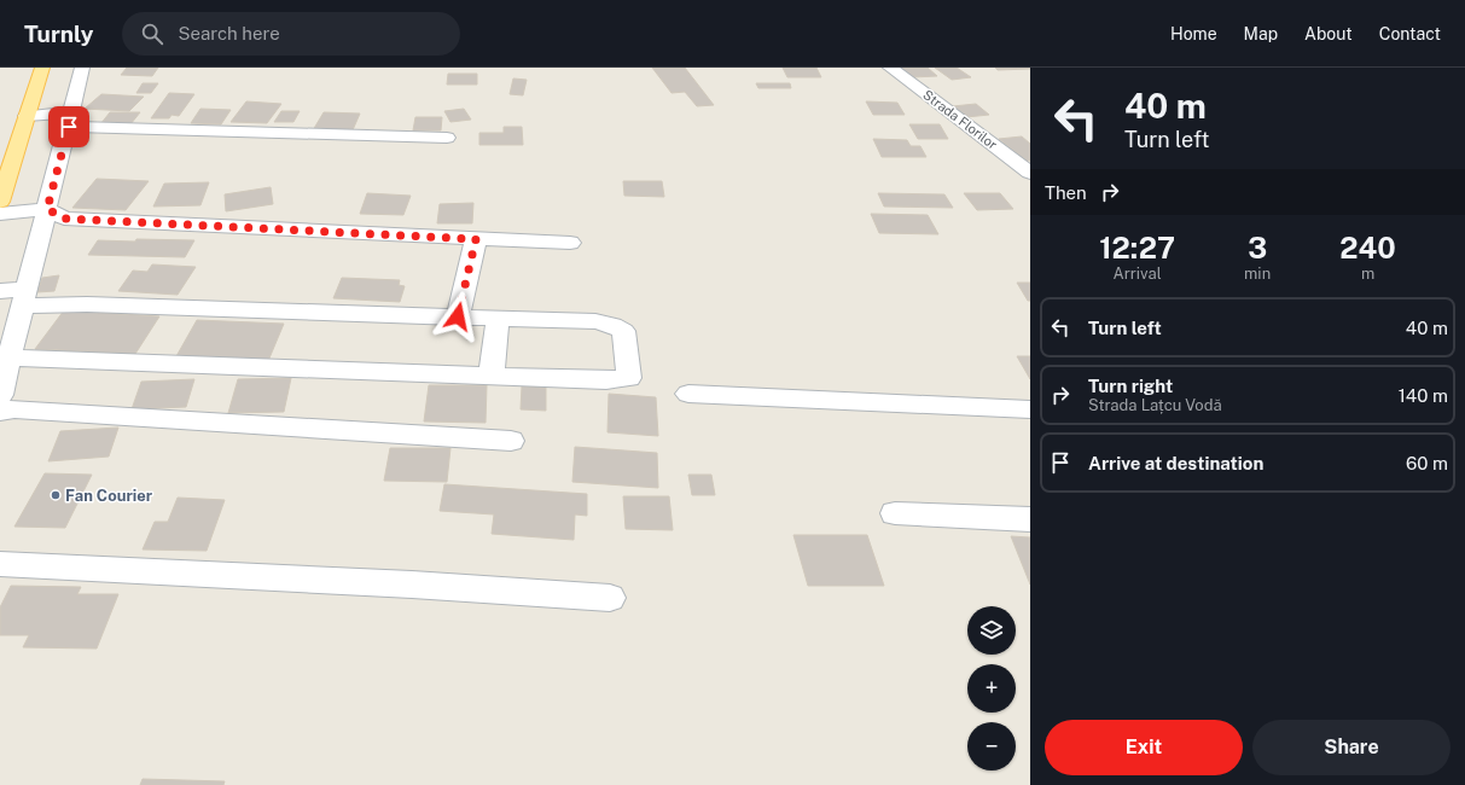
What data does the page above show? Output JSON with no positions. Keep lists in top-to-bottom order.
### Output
{
  "streets": {
    "street": ["Strada Florilor"]
  },
  "places": ["Fan Courier"],
  "page": {
    "header": "Turnly",
    "search": "Search here",
    "nav": [
      "Home",
      "Map",
      "About",
      "Contact"
    ],
    "turn": ["40 m", "Turn left"],
    "then": "Then",
    "eta": [
      "12:27",
      "Arrival",
      "3",
      "min",
      "240",
      "m"
    ],
    "list": [
      {
        "name": "Turn left",
        "value": "40 m"
      },
      {
        "name": "Turn right",
        "note": "Strada Lațcu Vodă",
        "value": "140 m"
      },
      {
        "name": "Arrive at destination",
        "value": "60 m"
      }
    ],
    "map_buttons": ["+", "−"],
    "buttons": ["Exit", "Share"]
  }
}
